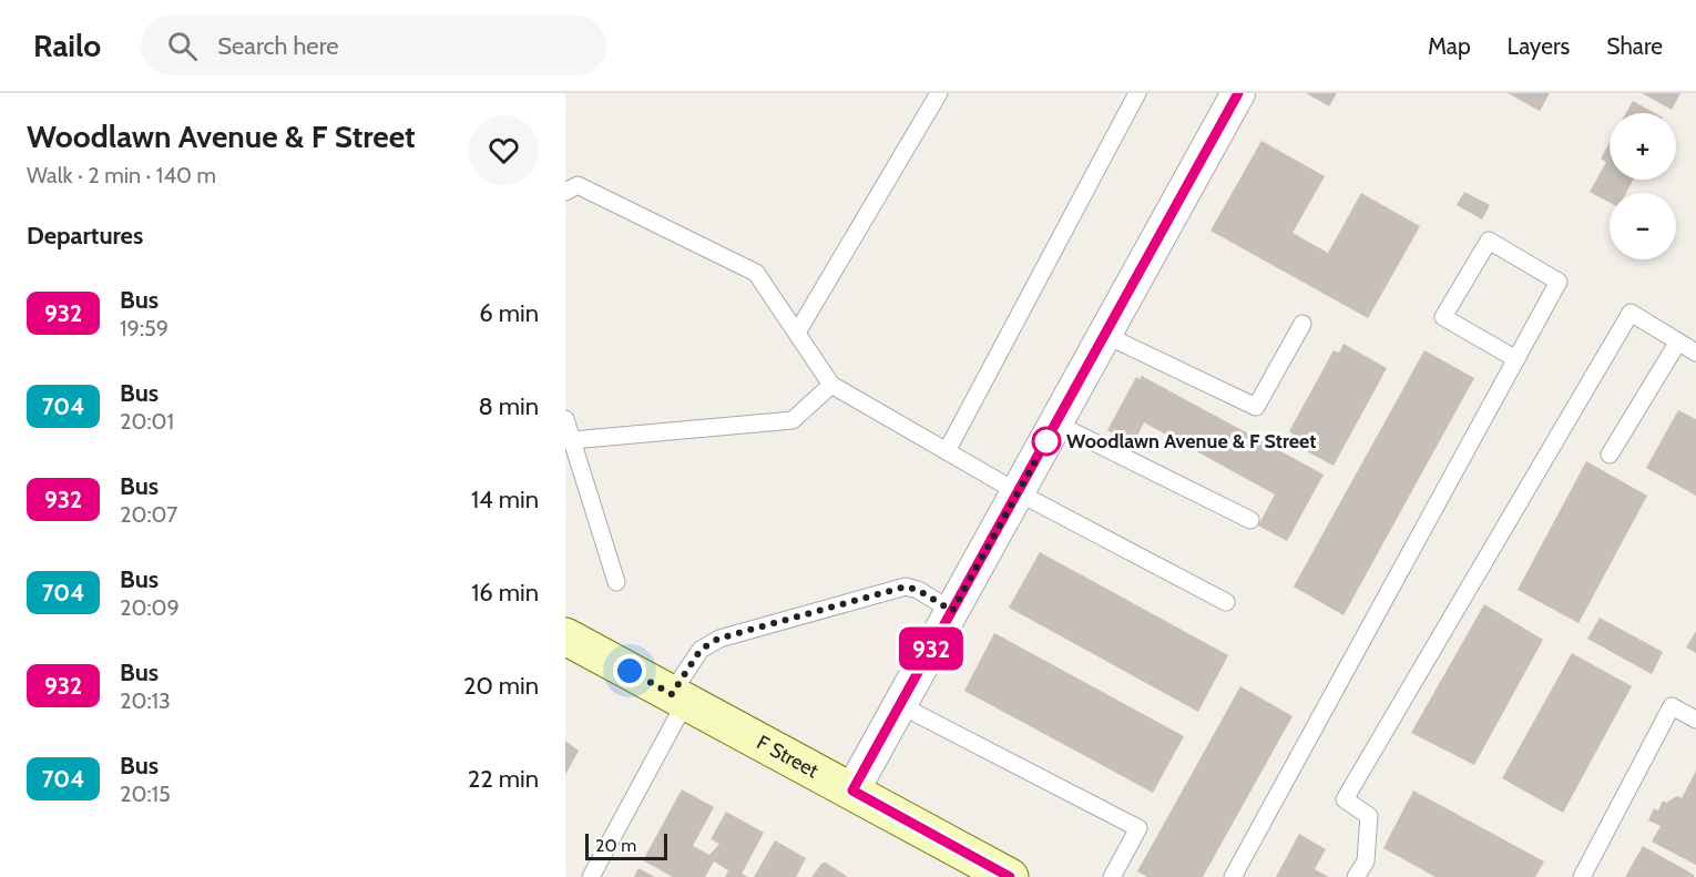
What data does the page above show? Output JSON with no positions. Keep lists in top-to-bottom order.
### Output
{
  "streets": {
    "street": ["F Street"]
  },
  "places": ["Woodlawn Avenue & F Street"],
  "lines": ["bus line 932"],
  "scale_bar": "20 m",
  "page": {
    "header": "Railo",
    "search": "Search here",
    "nav": ["Map", "Layers", "Share"],
    "heading": [
      ["Woodlawn Avenue & F Street", "Walk · 2 min · 140 m"],
      "Departures"
    ],
    "on_map": "932",
    "map_buttons": ["+", "−"],
    "list": [
      {
        "mark": "932",
        "name": "Bus",
        "note": "19:59",
        "value": "6 min"
      },
      {
        "mark": "704",
        "name": "Bus",
        "note": "20:01",
        "value": "8 min"
      },
      {
        "mark": "932",
        "name": "Bus",
        "note": "20:07",
        "value": "14 min"
      },
      {
        "mark": "704",
        "name": "Bus",
        "note": "20:09",
        "value": "16 min"
      },
      {
        "mark": "932",
        "name": "Bus",
        "note": "20:13",
        "value": "20 min"
      },
      {
        "mark": "704",
        "name": "Bus",
        "note": "20:15",
        "value": "22 min"
      }
    ],
    "scale": "20 m"
  }
}
